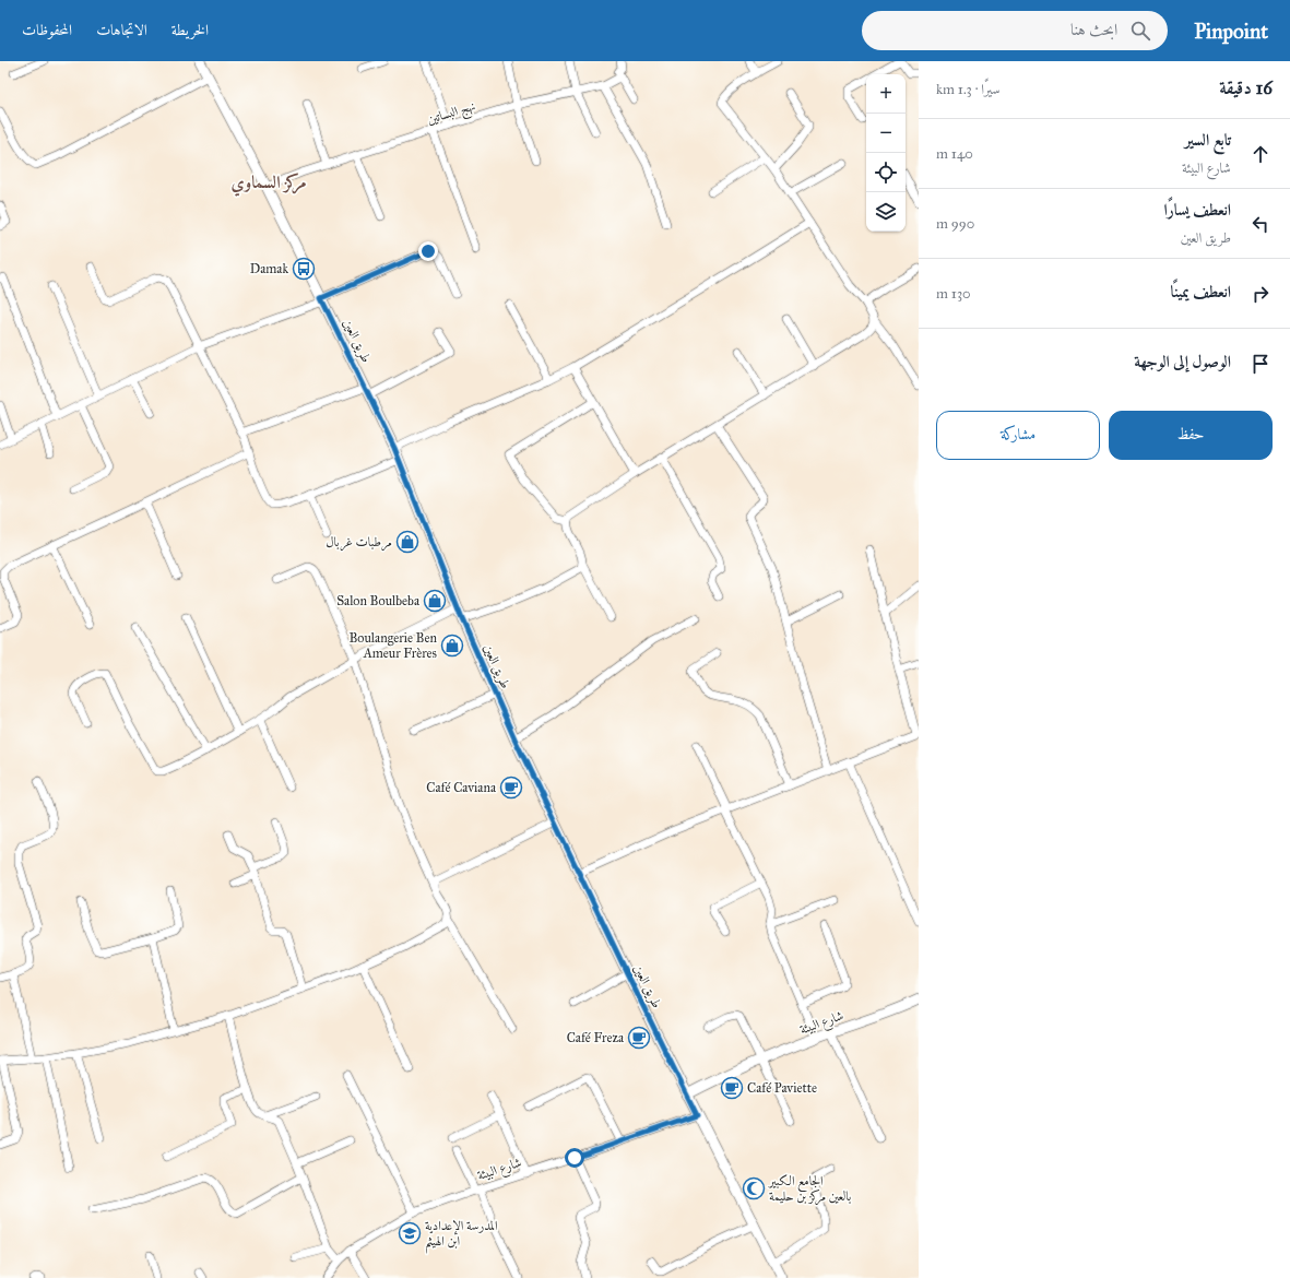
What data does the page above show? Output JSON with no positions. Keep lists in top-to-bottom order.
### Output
{
  "streets": {
    "main road": ["طريق العين", "شارع البيئة"],
    "street": ["نهج البساتين"]
  },
  "crossings": [
    ["نهج البساتين", "طريق العين"],
    ["طريق العين", "شارع البيئة"]
  ],
  "districts": ["مركز السماوي"],
  "places": {
    "bus stop": ["Damak"],
    "shop": ["مرطبات غربال", "Salon Boulbeba", "Boulangerie Ben Ameur Frères"],
    "cafe": ["Café Caviana", "Café Freza", "Café Paviette"],
    "mosque": ["الجامع الكبير بالعين مركز بن حليمة"],
    "school or university": ["المدرسة الإعدادية ابن الهيثم"]
  },
  "page": {
    "header": "Pinpoint",
    "search": "ابحث هنا",
    "nav": ["الخريطة", "الاتجاهات", "المحفوظات"],
    "heading": ["16 دقيقة", "سيرًا · 1.3 km"],
    "map_buttons": ["+", "−"],
    "list": [
      ["تابع السير", "شارع البيئة", "140 m"],
      ["انعطف يسارًا", "طريق العين", "990 m"],
      ["انعطف يمينًا", "130 m"],
      "الوصول إلى الوجهة"
    ],
    "buttons": ["حفظ", "مشاركة"]
  }
}
